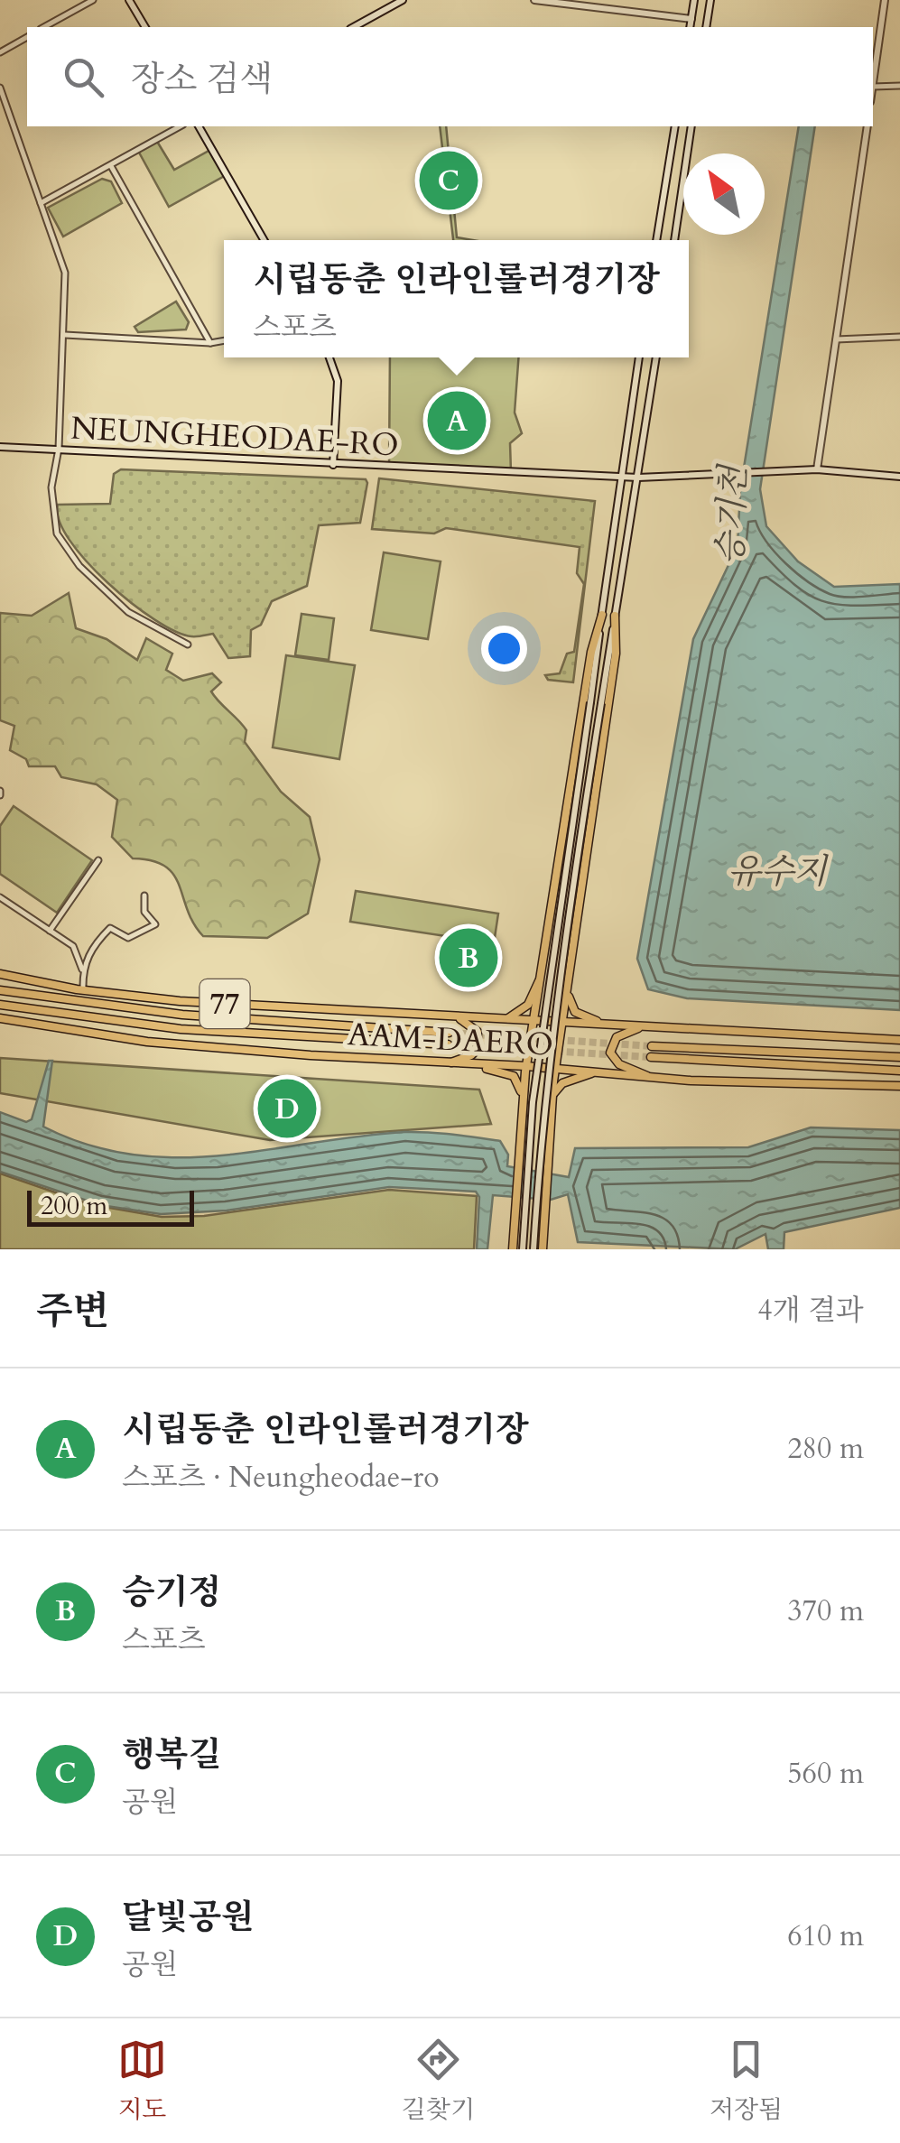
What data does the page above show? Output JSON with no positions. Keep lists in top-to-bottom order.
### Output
{
  "streets": {
    "main road": ["NEUNGHEODAE-RO", "77", "AAM-DAERO"]
  },
  "water": ["승기천", "유수지"],
  "scale_bar": "200 m",
  "north": "top left",
  "page": {
    "search": "장소 검색",
    "pins": [
      "C",
      "A",
      "B",
      "D"
    ],
    "popup": ["시립동춘 인라인롤러경기장", "스포츠"],
    "scale": "200 m",
    "heading": ["주변", "4개 결과"],
    "list": [
      {
        "mark": "A",
        "name": "시립동춘 인라인롤러경기장",
        "note": "스포츠 · Neungheodae-ro",
        "value": "280 m"
      },
      {
        "mark": "B",
        "name": "승기정",
        "note": "스포츠",
        "value": "370 m"
      },
      {
        "mark": "C",
        "name": "행복길",
        "note": "공원",
        "value": "560 m"
      },
      {
        "mark": "D",
        "name": "달빛공원",
        "note": "공원",
        "value": "610 m"
      }
    ],
    "nav": ["지도", "길찾기", "저장됨"]
  }
}
